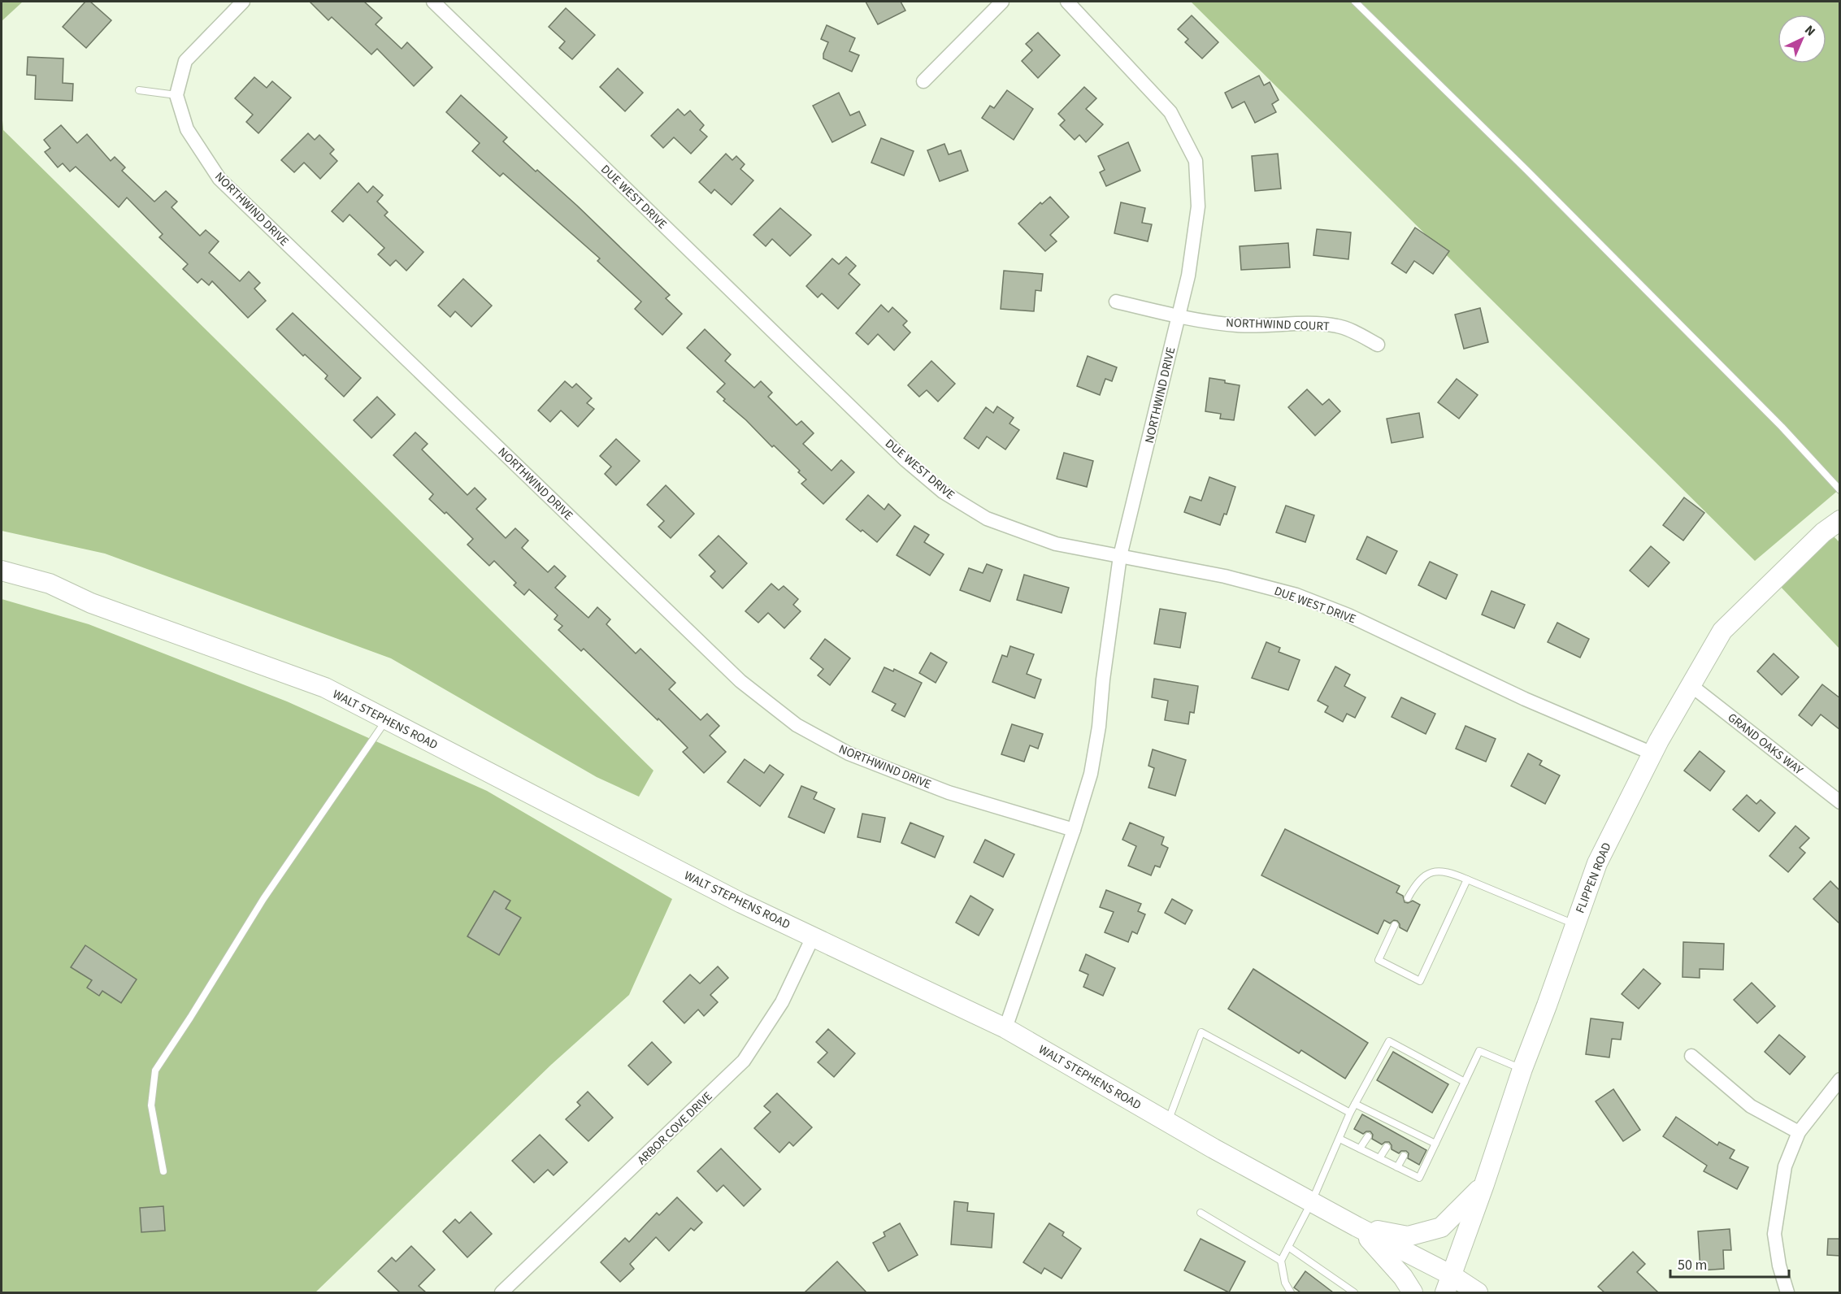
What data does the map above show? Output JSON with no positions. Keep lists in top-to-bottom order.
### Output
{
  "streets": {
    "street": [
      "DUE WEST DRIVE",
      "NORTHWIND DRIVE",
      "NORTHWIND COURT",
      "WALT STEPHENS ROAD",
      "GRAND OAKS WAY",
      "FLIPPEN ROAD",
      "ARBOR COVE DRIVE"
    ]
  },
  "crossings": [
    ["DUE WEST DRIVE", "NORTHWIND DRIVE"],
    ["DUE WEST DRIVE", "FLIPPEN ROAD"],
    ["NORTHWIND DRIVE", "NORTHWIND COURT"],
    ["NORTHWIND DRIVE", "WALT STEPHENS ROAD"],
    ["WALT STEPHENS ROAD", "FLIPPEN ROAD"],
    ["WALT STEPHENS ROAD", "ARBOR COVE DRIVE"],
    ["GRAND OAKS WAY", "FLIPPEN ROAD"]
  ],
  "scale_bar": "50 m",
  "north": "top right"
}
